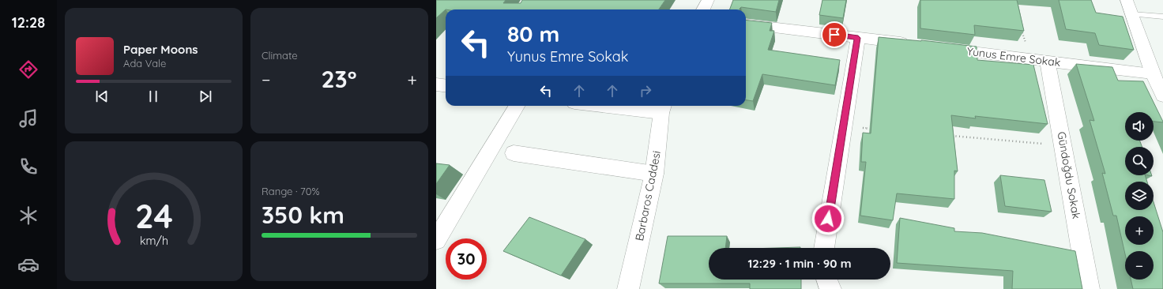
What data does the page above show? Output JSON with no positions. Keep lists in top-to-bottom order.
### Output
{
  "streets": {
    "street": ["Yunus Emre Sokak", "Gündoğdu Sokak", "Barbaros Caddesi"]
  },
  "crossings": [
    ["Yunus Emre Sokak", "Gündoğdu Sokak"]
  ],
  "page": {
    "tabs": "12:28",
    "tile": [
      "Climate",
      ["Range · 70%", "350 km"]
    ],
    "turn": ["80 m", "Yunus Emre Sokak"],
    "song": ["Paper Moons", "Ada Vale"],
    "heat": ["−", "23°", "+"],
    "map_buttons": ["+", "−"],
    "limit": "30",
    "trip": "12:29 · 1 min · 90 m",
    "gauge": ["24", "km/h"]
  }
}
